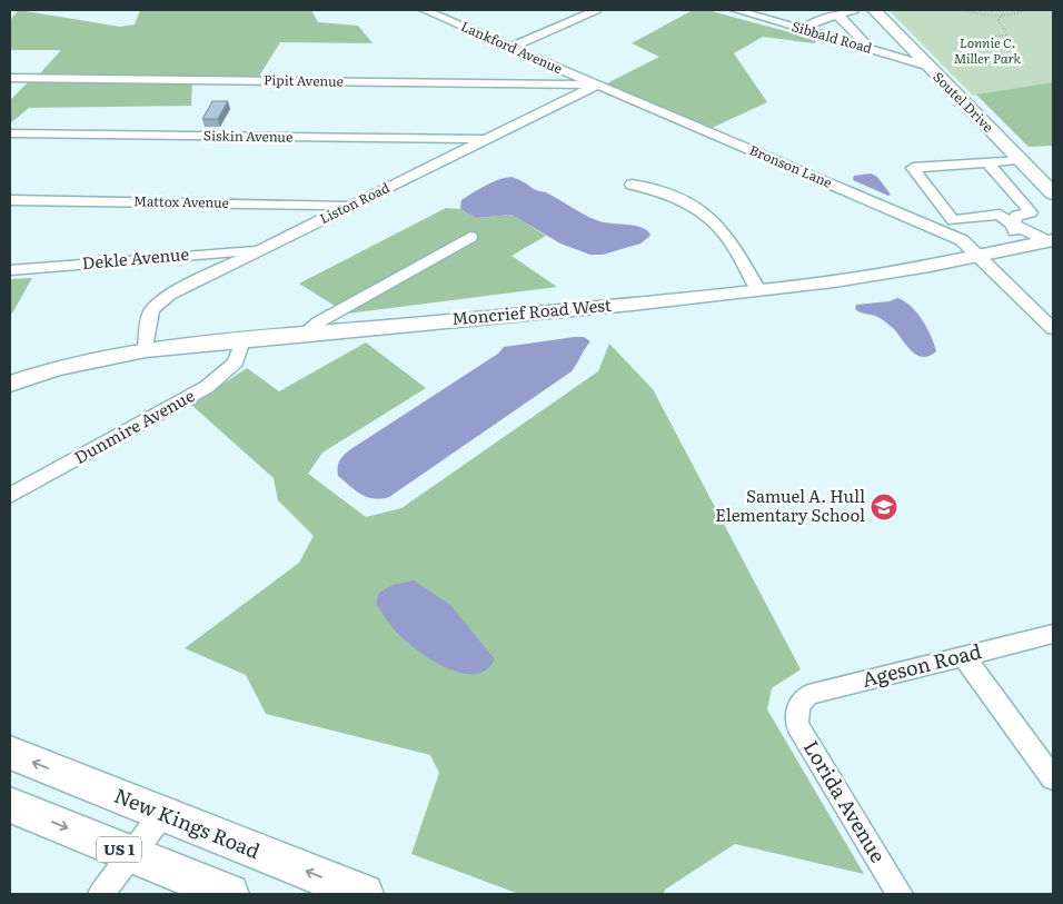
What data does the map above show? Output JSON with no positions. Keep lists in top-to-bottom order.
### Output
{
  "streets": {
    "highway": ["New Kings Road", "US 1"],
    "main road": ["Soutel Drive", "Moncrief Road West"],
    "street": [
      "Sibbald Road",
      "Lankford Avenue",
      "Pipit Avenue",
      "Siskin Avenue",
      "Bronson Lane",
      "Mattox Avenue",
      "Liston Road",
      "Dekle Avenue",
      "Dunmire Avenue",
      "Ageson Road",
      "Lorida Avenue"
    ]
  },
  "crossings": [
    ["Sibbald Road", "Soutel Drive"],
    ["Lankford Avenue", "Pipit Avenue"],
    ["Lankford Avenue", "Bronson Lane"],
    ["Lankford Avenue", "Liston Road"],
    ["Pipit Avenue", "Bronson Lane"],
    ["Pipit Avenue", "Liston Road"],
    ["Siskin Avenue", "Liston Road"],
    ["Bronson Lane", "Liston Road"],
    ["Bronson Lane", "Moncrief Road West"],
    ["Mattox Avenue", "Liston Road"],
    ["Liston Road", "Dekle Avenue"],
    ["Liston Road", "Moncrief Road West"],
    ["Moncrief Road West", "Dunmire Avenue"],
    ["Ageson Road", "Lorida Avenue"]
  ],
  "parks": ["Lonnie C. Miller Park"],
  "places": {
    "school or university": ["Samuel A. Hull Elementary School"]
  }
}
